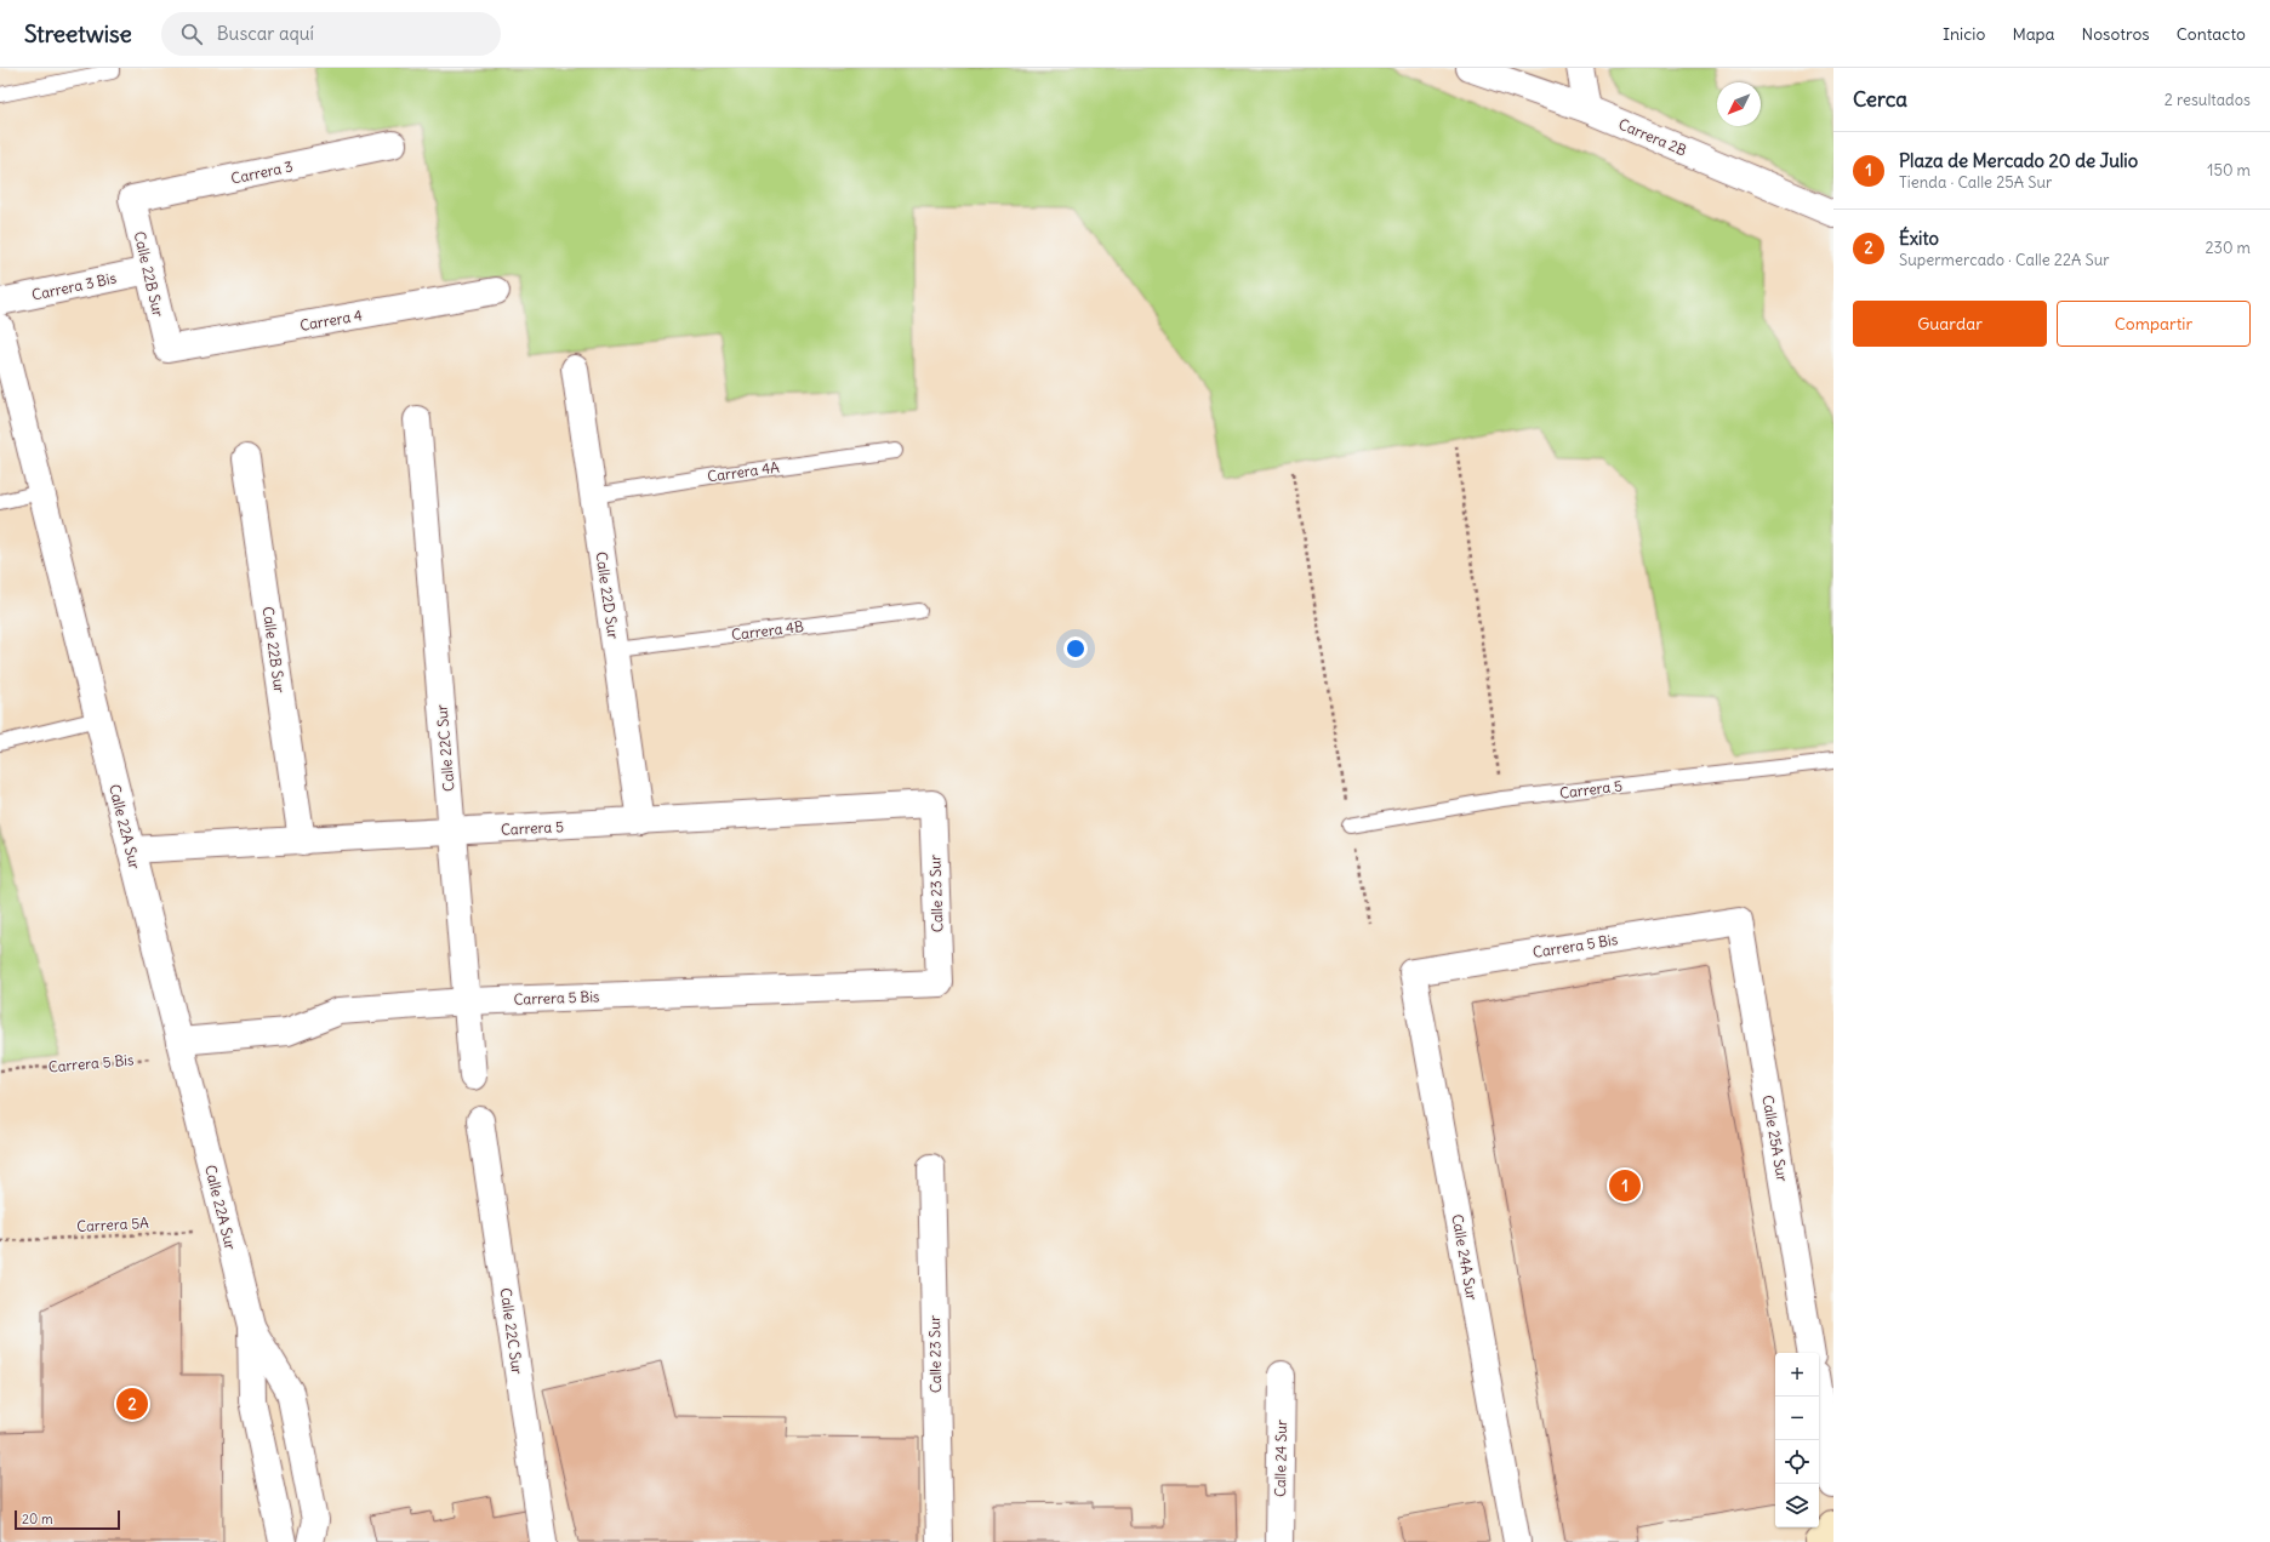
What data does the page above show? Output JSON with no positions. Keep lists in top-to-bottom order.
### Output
{
  "streets": {
    "street": [
      "Carrera 2B",
      "Carrera 3",
      "Calle 22B Sur",
      "Carrera 3 Bis",
      "Carrera 4",
      "Calle 22D Sur",
      "Calle 22C Sur",
      "Carrera 5",
      "Calle 22A Sur",
      "Calle 23 Sur",
      "Carrera 5 Bis",
      "Calle 25A Sur",
      "Calle 24A Sur",
      "Calle 24 Sur"
    ],
    "lane": ["Carrera 4A", "Carrera 4B"],
    "path": ["Carrera 5A"]
  },
  "crossings": [
    ["Carrera 3", "Calle 22B Sur"],
    ["Calle 22B Sur", "Carrera 3 Bis"],
    ["Calle 22B Sur", "Carrera 4"],
    ["Calle 22B Sur", "Carrera 5"],
    ["Carrera 4A", "Calle 22D Sur"],
    ["Calle 22D Sur", "Carrera 4B"],
    ["Calle 22D Sur", "Carrera 5"],
    ["Calle 22C Sur", "Carrera 5"],
    ["Calle 22C Sur", "Carrera 5 Bis"],
    ["Carrera 5", "Calle 22A Sur"],
    ["Carrera 5", "Calle 23 Sur"],
    ["Calle 22A Sur", "Carrera 5 Bis"],
    ["Calle 22A Sur", "Carrera 5A"],
    ["Calle 23 Sur", "Carrera 5 Bis"],
    ["Carrera 5 Bis", "Calle 25A Sur"],
    ["Carrera 5 Bis", "Calle 24A Sur"]
  ],
  "scale_bar": "20 m",
  "north": "bottom left",
  "page": {
    "header": "Streetwise",
    "search": "Buscar aquí",
    "nav": [
      "Inicio",
      "Mapa",
      "Nosotros",
      "Contacto"
    ],
    "heading": ["Cerca", "2 resultados"],
    "list": [
      {
        "mark": "1",
        "name": "Plaza de Mercado 20 de Julio",
        "note": "Tienda · Calle 25A Sur",
        "value": "150 m"
      },
      {
        "mark": "2",
        "name": "Éxito",
        "note": "Supermercado · Calle 22A Sur",
        "value": "230 m"
      }
    ],
    "buttons": ["Guardar", "Compartir"],
    "pins": ["1", "2"],
    "map_buttons": ["+", "−"],
    "scale": "20 m"
  }
}
